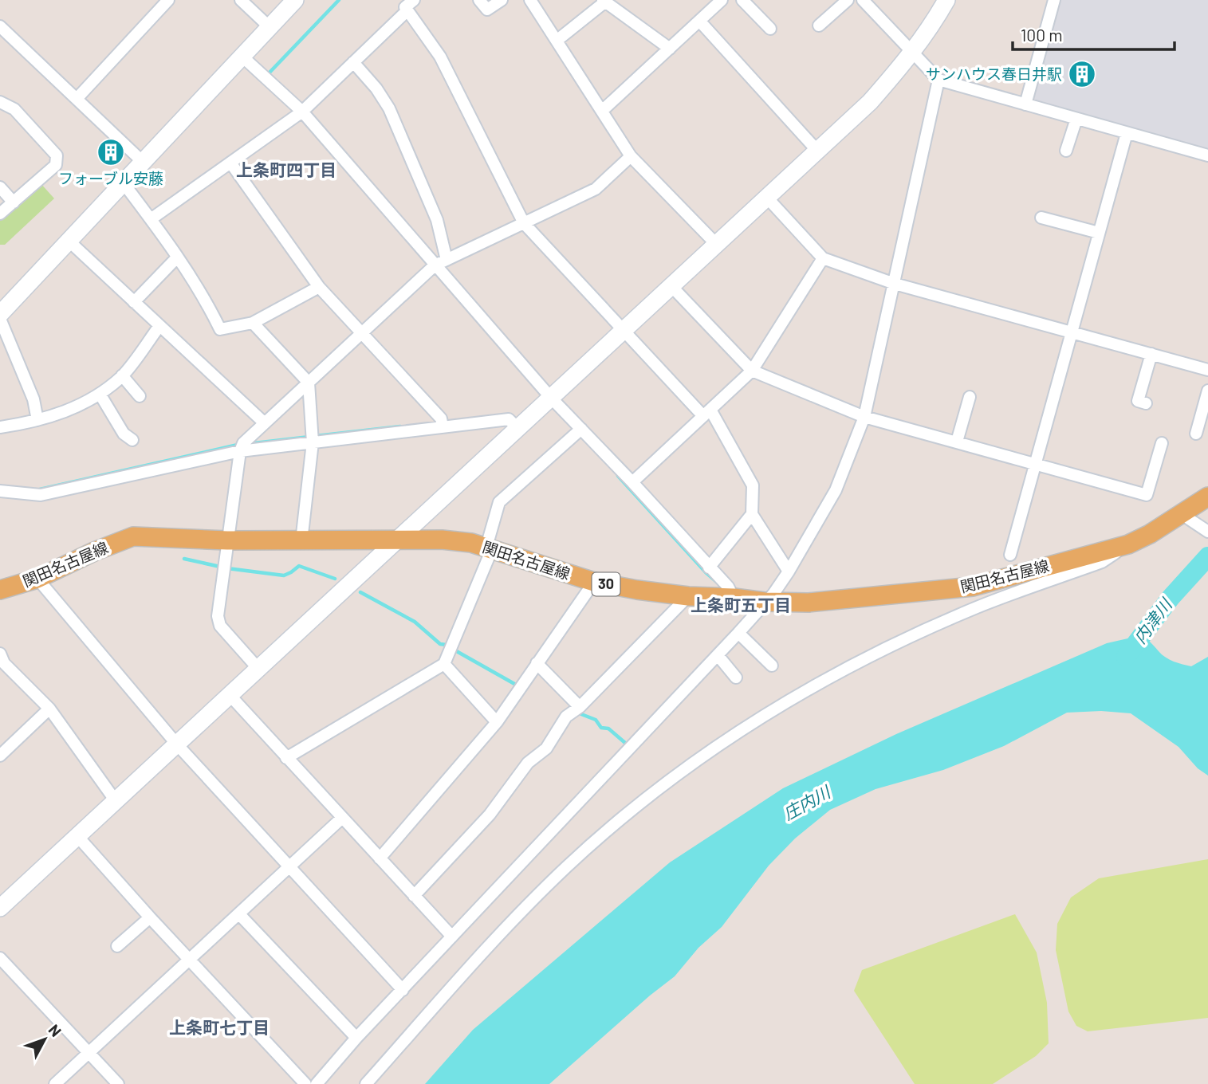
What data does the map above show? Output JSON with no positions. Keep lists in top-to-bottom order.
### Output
{
  "streets": {
    "main road": ["関田名古屋線", "30"]
  },
  "districts": ["上条町四丁目", "上条町五丁目", "上条町七丁目"],
  "water": ["内津川", "庄内川"],
  "places": {
    "building": ["サンハウス春日井駅", "フォーブル安藤"]
  },
  "scale_bar": "100 m",
  "north": "top right"
}
